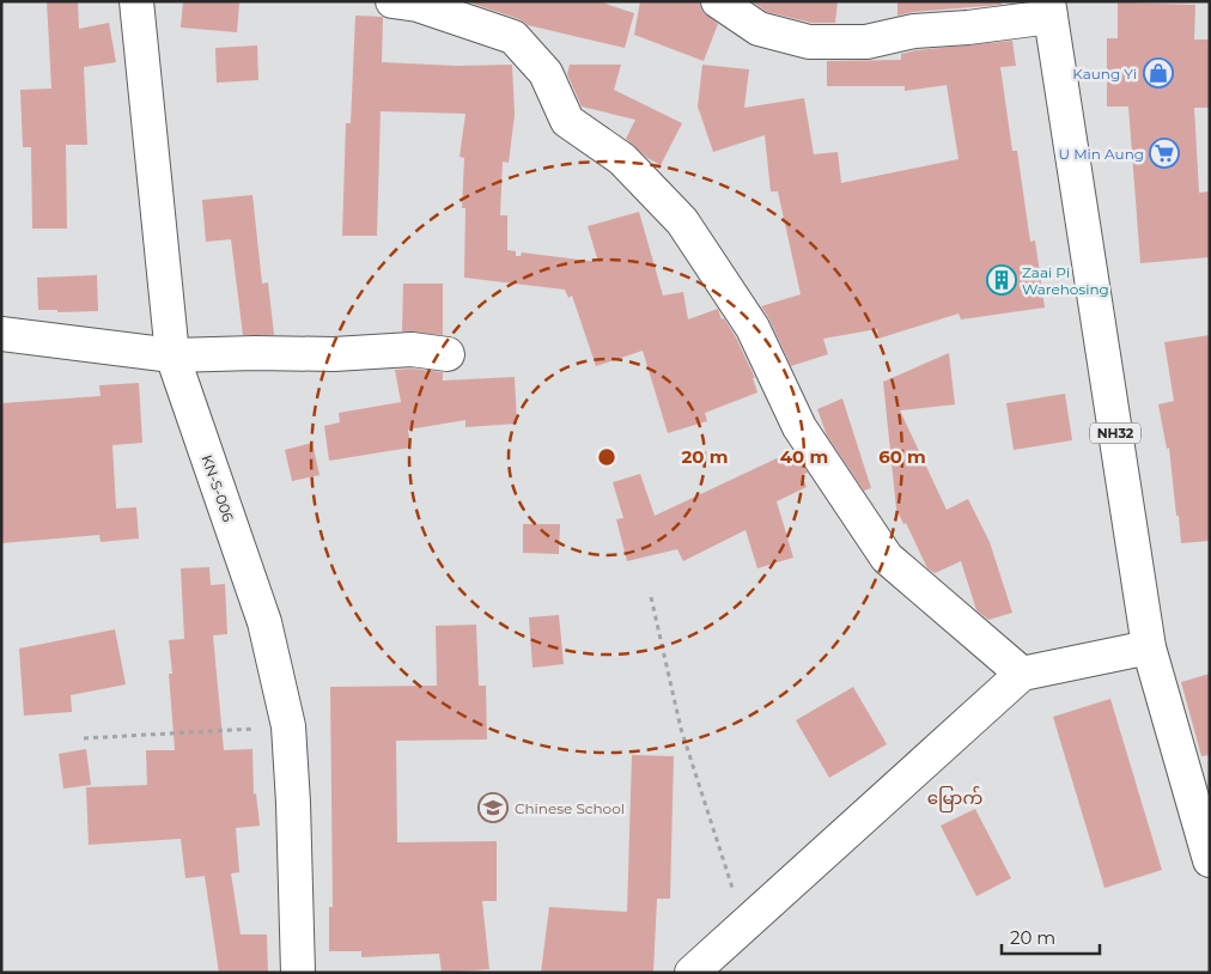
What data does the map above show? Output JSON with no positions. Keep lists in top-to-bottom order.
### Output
{
  "streets": {
    "main road": ["NH32", "KN-S-006"]
  },
  "districts": ["မြောက်"],
  "places": {
    "shop": ["Kaung Yi"],
    "supermarket": ["U Min Aung"],
    "building": ["Zaai Pi Warehosing"],
    "school or university": ["Chinese School"]
  },
  "scale_bar": "20 m",
  "rings": ["20 m", "40 m", "60 m"]
}
